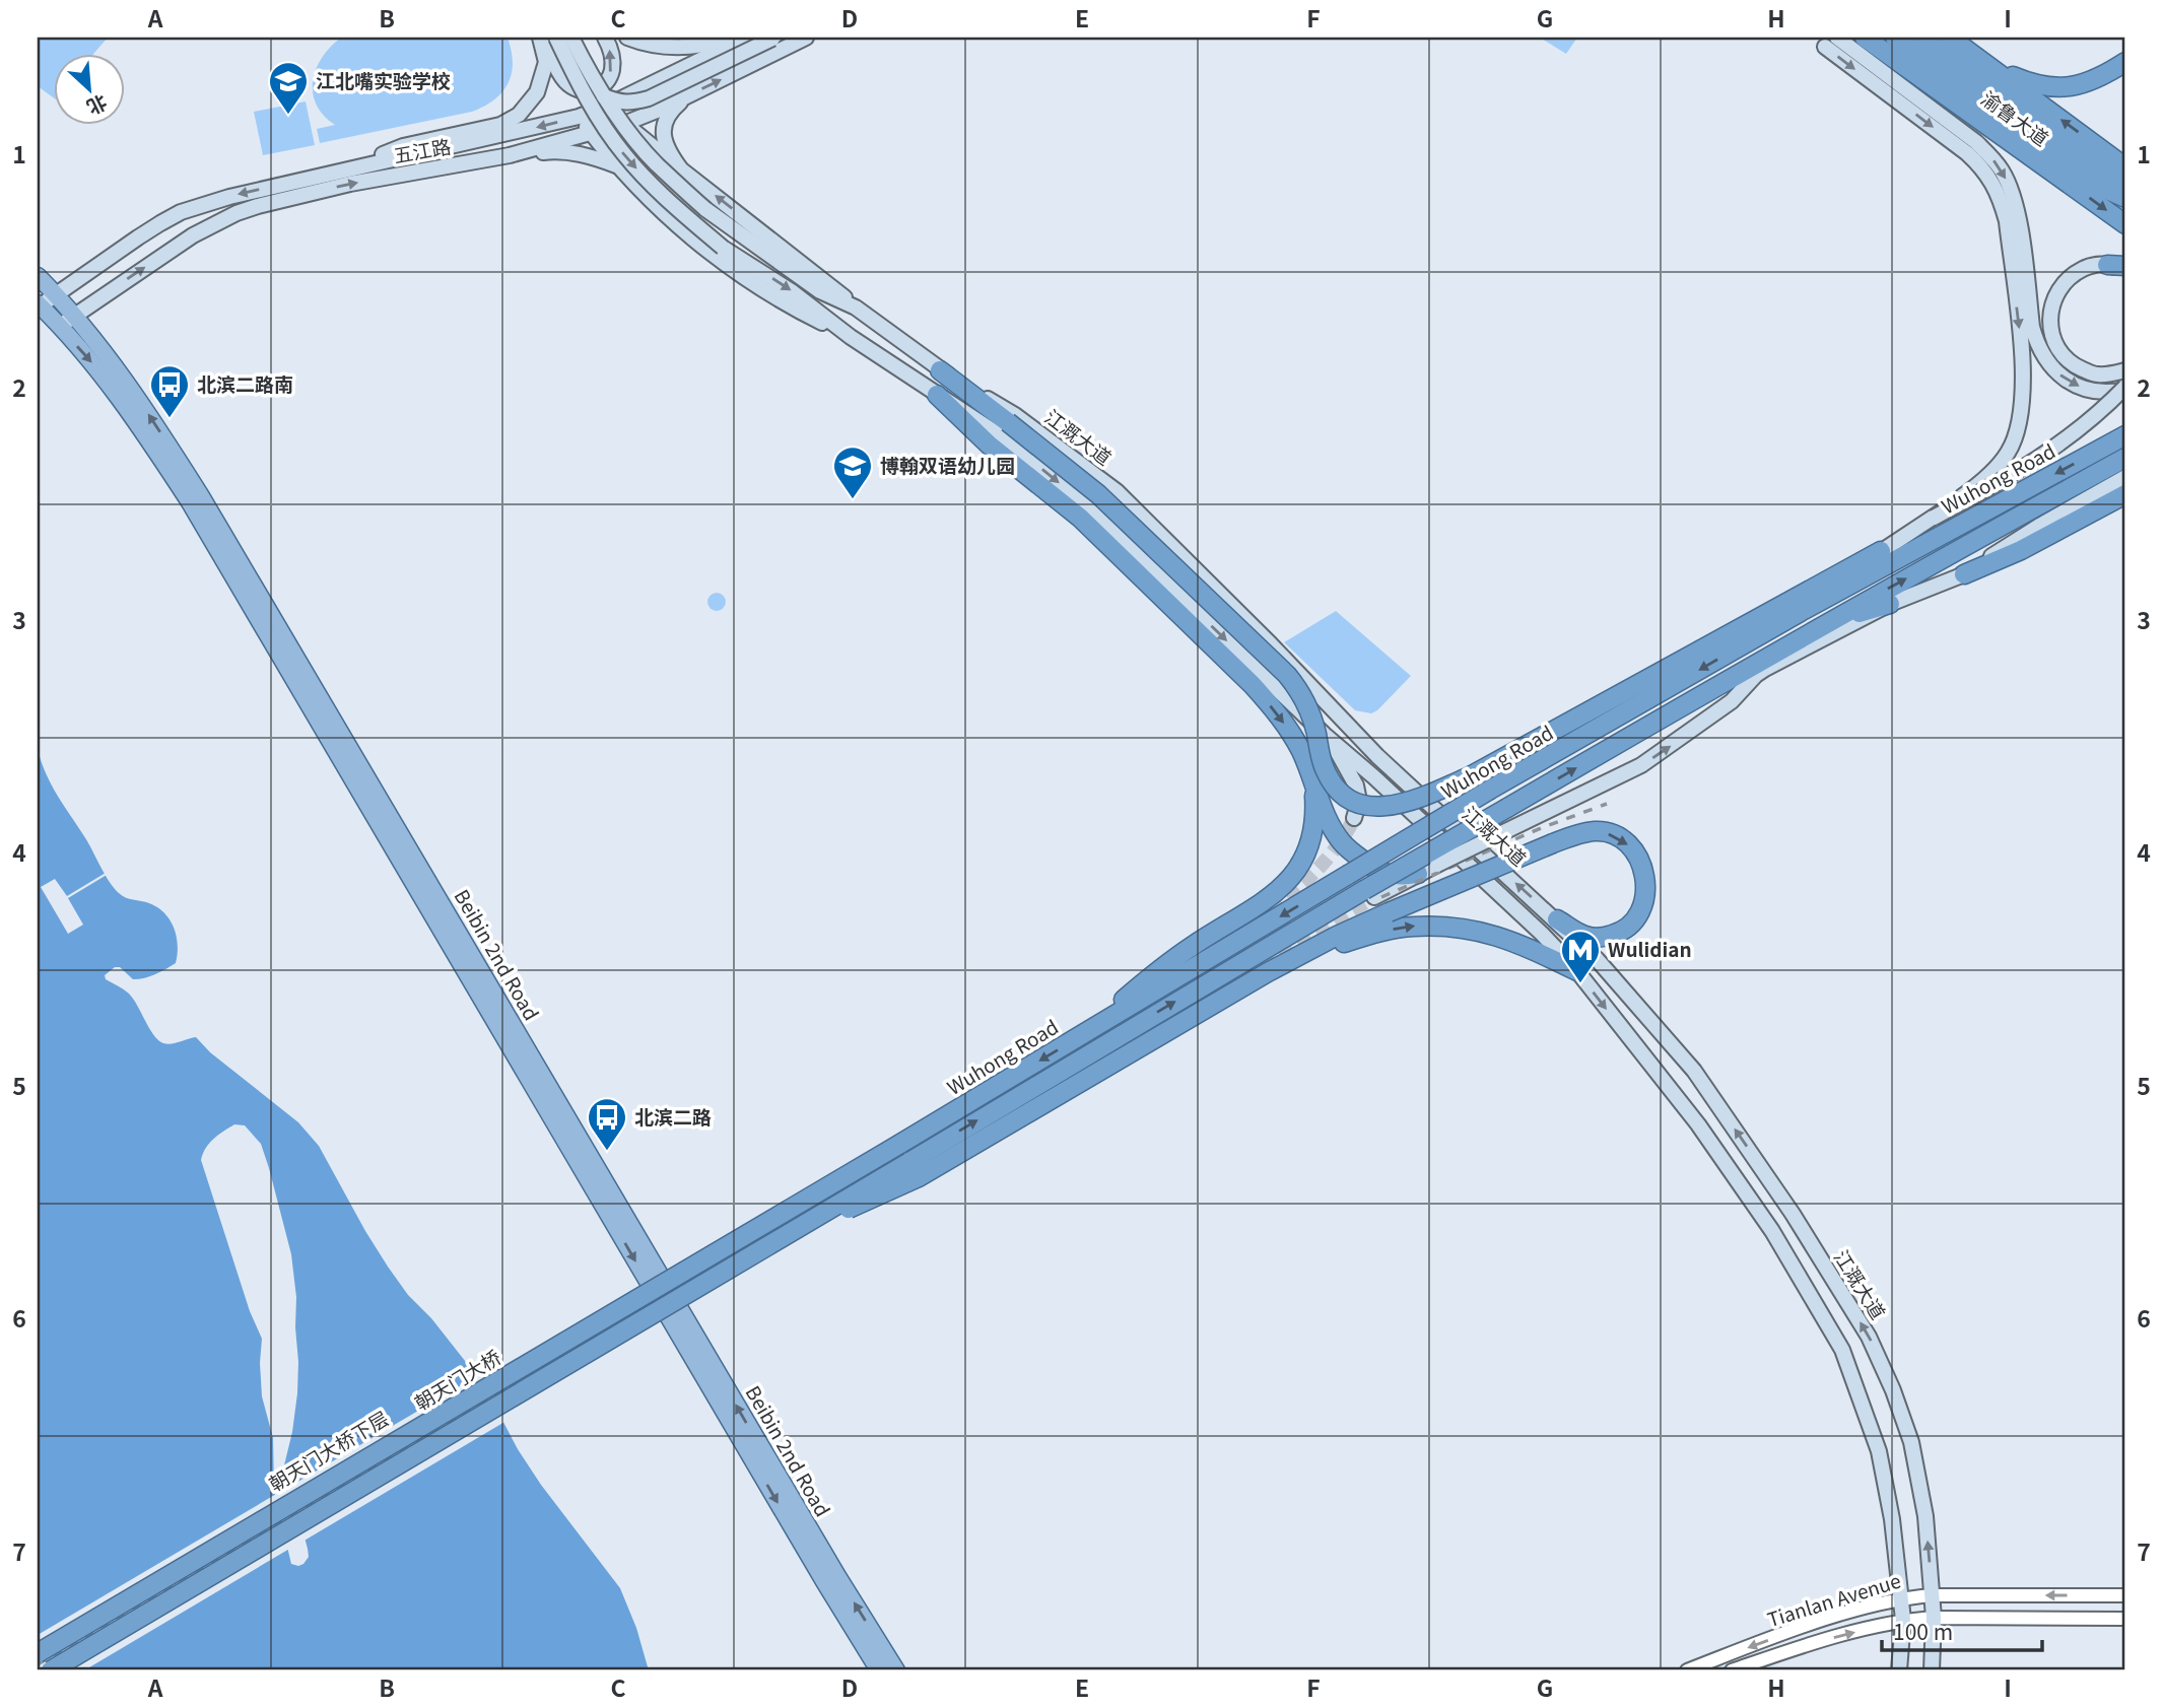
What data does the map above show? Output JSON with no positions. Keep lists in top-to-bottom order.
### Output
{
  "streets": {
    "highway": ["渝鲁大道", "Wuhong Road", "朝天门大桥"],
    "main road": [
      "五江路",
      "江溉大道",
      "Beibin 2nd Road",
      "朝天门大桥下层"
    ],
    "street": ["Tianlan Avenue"]
  },
  "crossings": [
    ["五江路", "Beibin 2nd Road"],
    ["江溉大道", "Tianlan Avenue"],
    ["Wuhong Road", "朝天门大桥"],
    ["Wuhong Road", "朝天门大桥下层"],
    ["朝天门大桥", "朝天门大桥下层"]
  ],
  "places": {
    "school or university": ["江北嘴实验学校", "博翰双语幼儿园"],
    "bus stop": ["北滨二路南", "北滨二路"],
    "metro station": ["Wulidian"]
  },
  "scale_bar": "100 m",
  "north": "bottom right",
  "grid": {
    "columns": [
      "A",
      "B",
      "C",
      "D",
      "E",
      "F",
      "G",
      "H",
      "I"
    ],
    "rows": [
      "1",
      "2",
      "3",
      "4",
      "5",
      "6",
      "7"
    ]
  }
}
